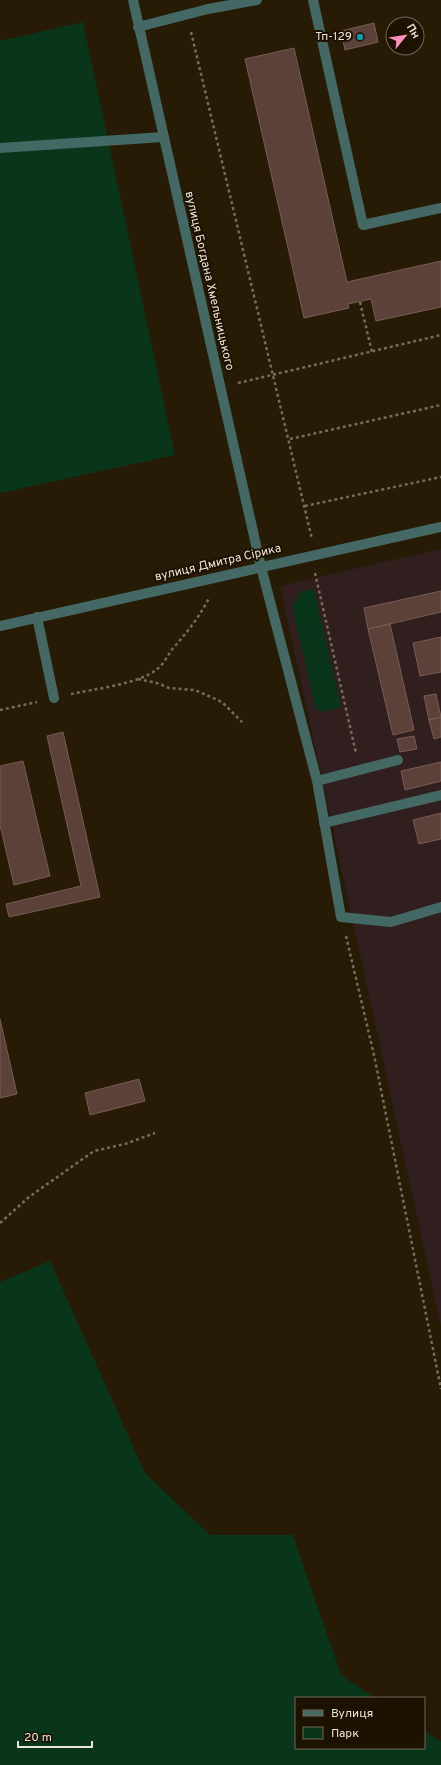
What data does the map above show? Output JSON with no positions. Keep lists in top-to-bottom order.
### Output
{
  "streets": {
    "street": ["вулиця Богдана Хмельницького", "вулиця Дмитра Сірика"]
  },
  "crossings": [
    ["вулиця Богдана Хмельницького", "вулиця Дмитра Сірика"]
  ],
  "places": ["Тп-129"],
  "legend": ["Вулиця", "Парк"],
  "scale_bar": "20 m",
  "north": "top right"
}
